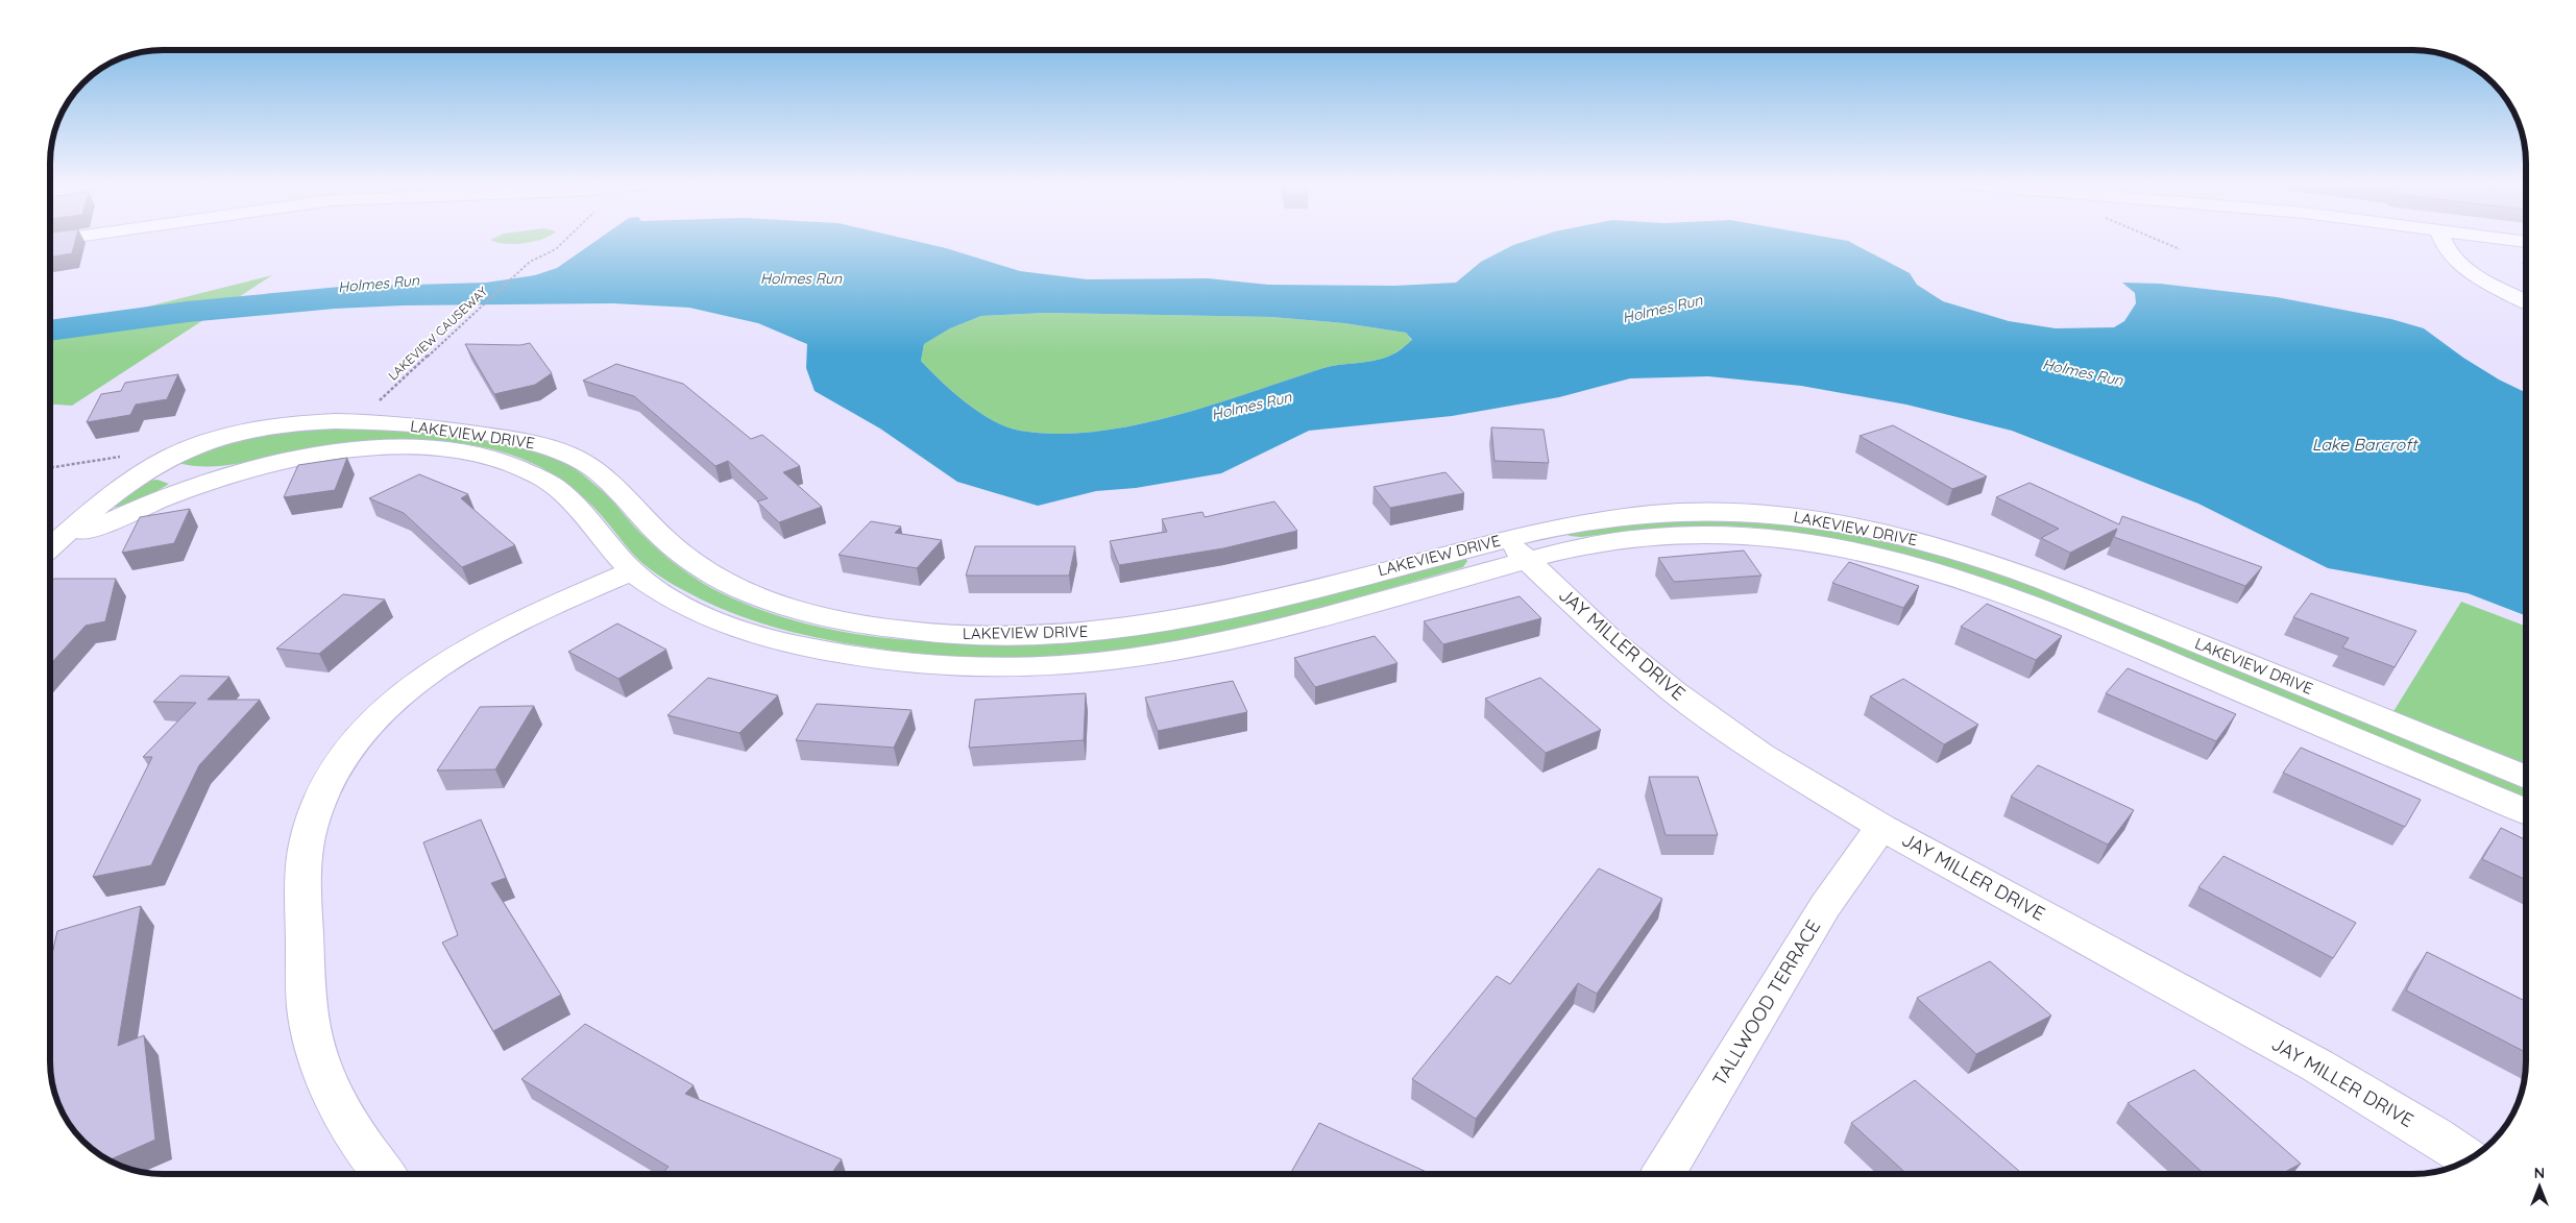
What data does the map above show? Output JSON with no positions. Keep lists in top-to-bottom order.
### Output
{
  "streets": {
    "street": ["LAKEVIEW DRIVE", "JAY MILLER DRIVE", "TALLWOOD TERRACE"],
    "path": ["LAKEVIEW CAUSEWAY"]
  },
  "crossings": [
    ["LAKEVIEW CAUSEWAY", "LAKEVIEW DRIVE"],
    ["LAKEVIEW DRIVE", "JAY MILLER DRIVE"],
    ["JAY MILLER DRIVE", "TALLWOOD TERRACE"]
  ],
  "water": ["Holmes Run", "Lake Barcroft"],
  "north": "top"
}
